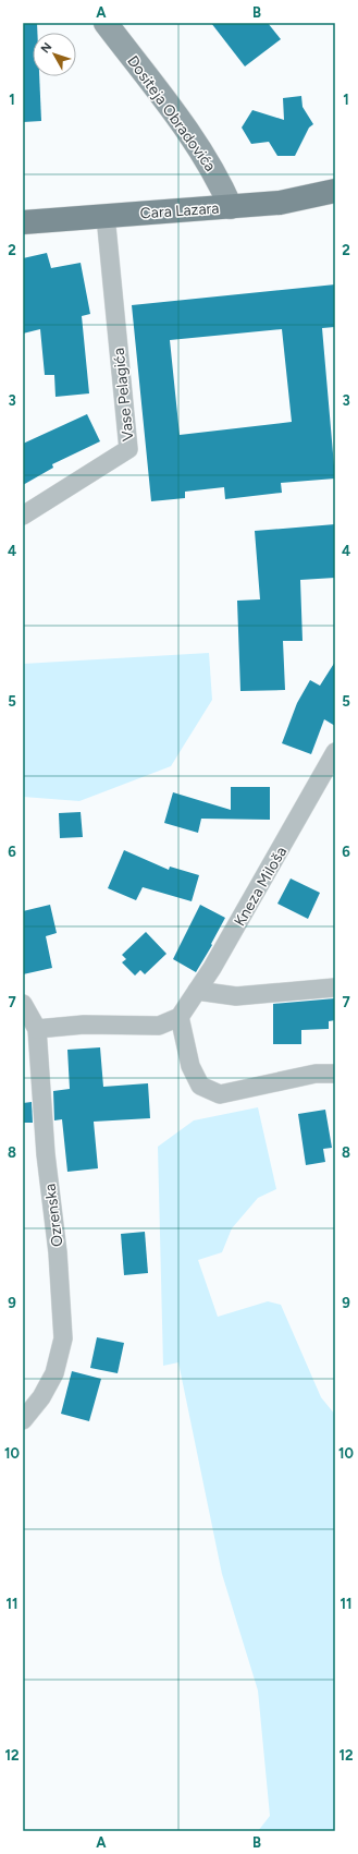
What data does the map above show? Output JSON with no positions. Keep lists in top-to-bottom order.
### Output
{
  "streets": {
    "main road": ["Cara Lazara"],
    "street": [
      "Dositeja Obradovića",
      "Vase Pelagića",
      "Kneza Miloša",
      "Ozrenska"
    ]
  },
  "crossings": [
    ["Dositeja Obradovića", "Cara Lazara"],
    ["Cara Lazara", "Vase Pelagića"]
  ],
  "north": "top left",
  "grid": {
    "columns": ["A", "B"],
    "rows": [
      "1",
      "2",
      "3",
      "4",
      "5",
      "6",
      "7",
      "8",
      "9",
      "10",
      "11",
      "12"
    ]
  }
}
